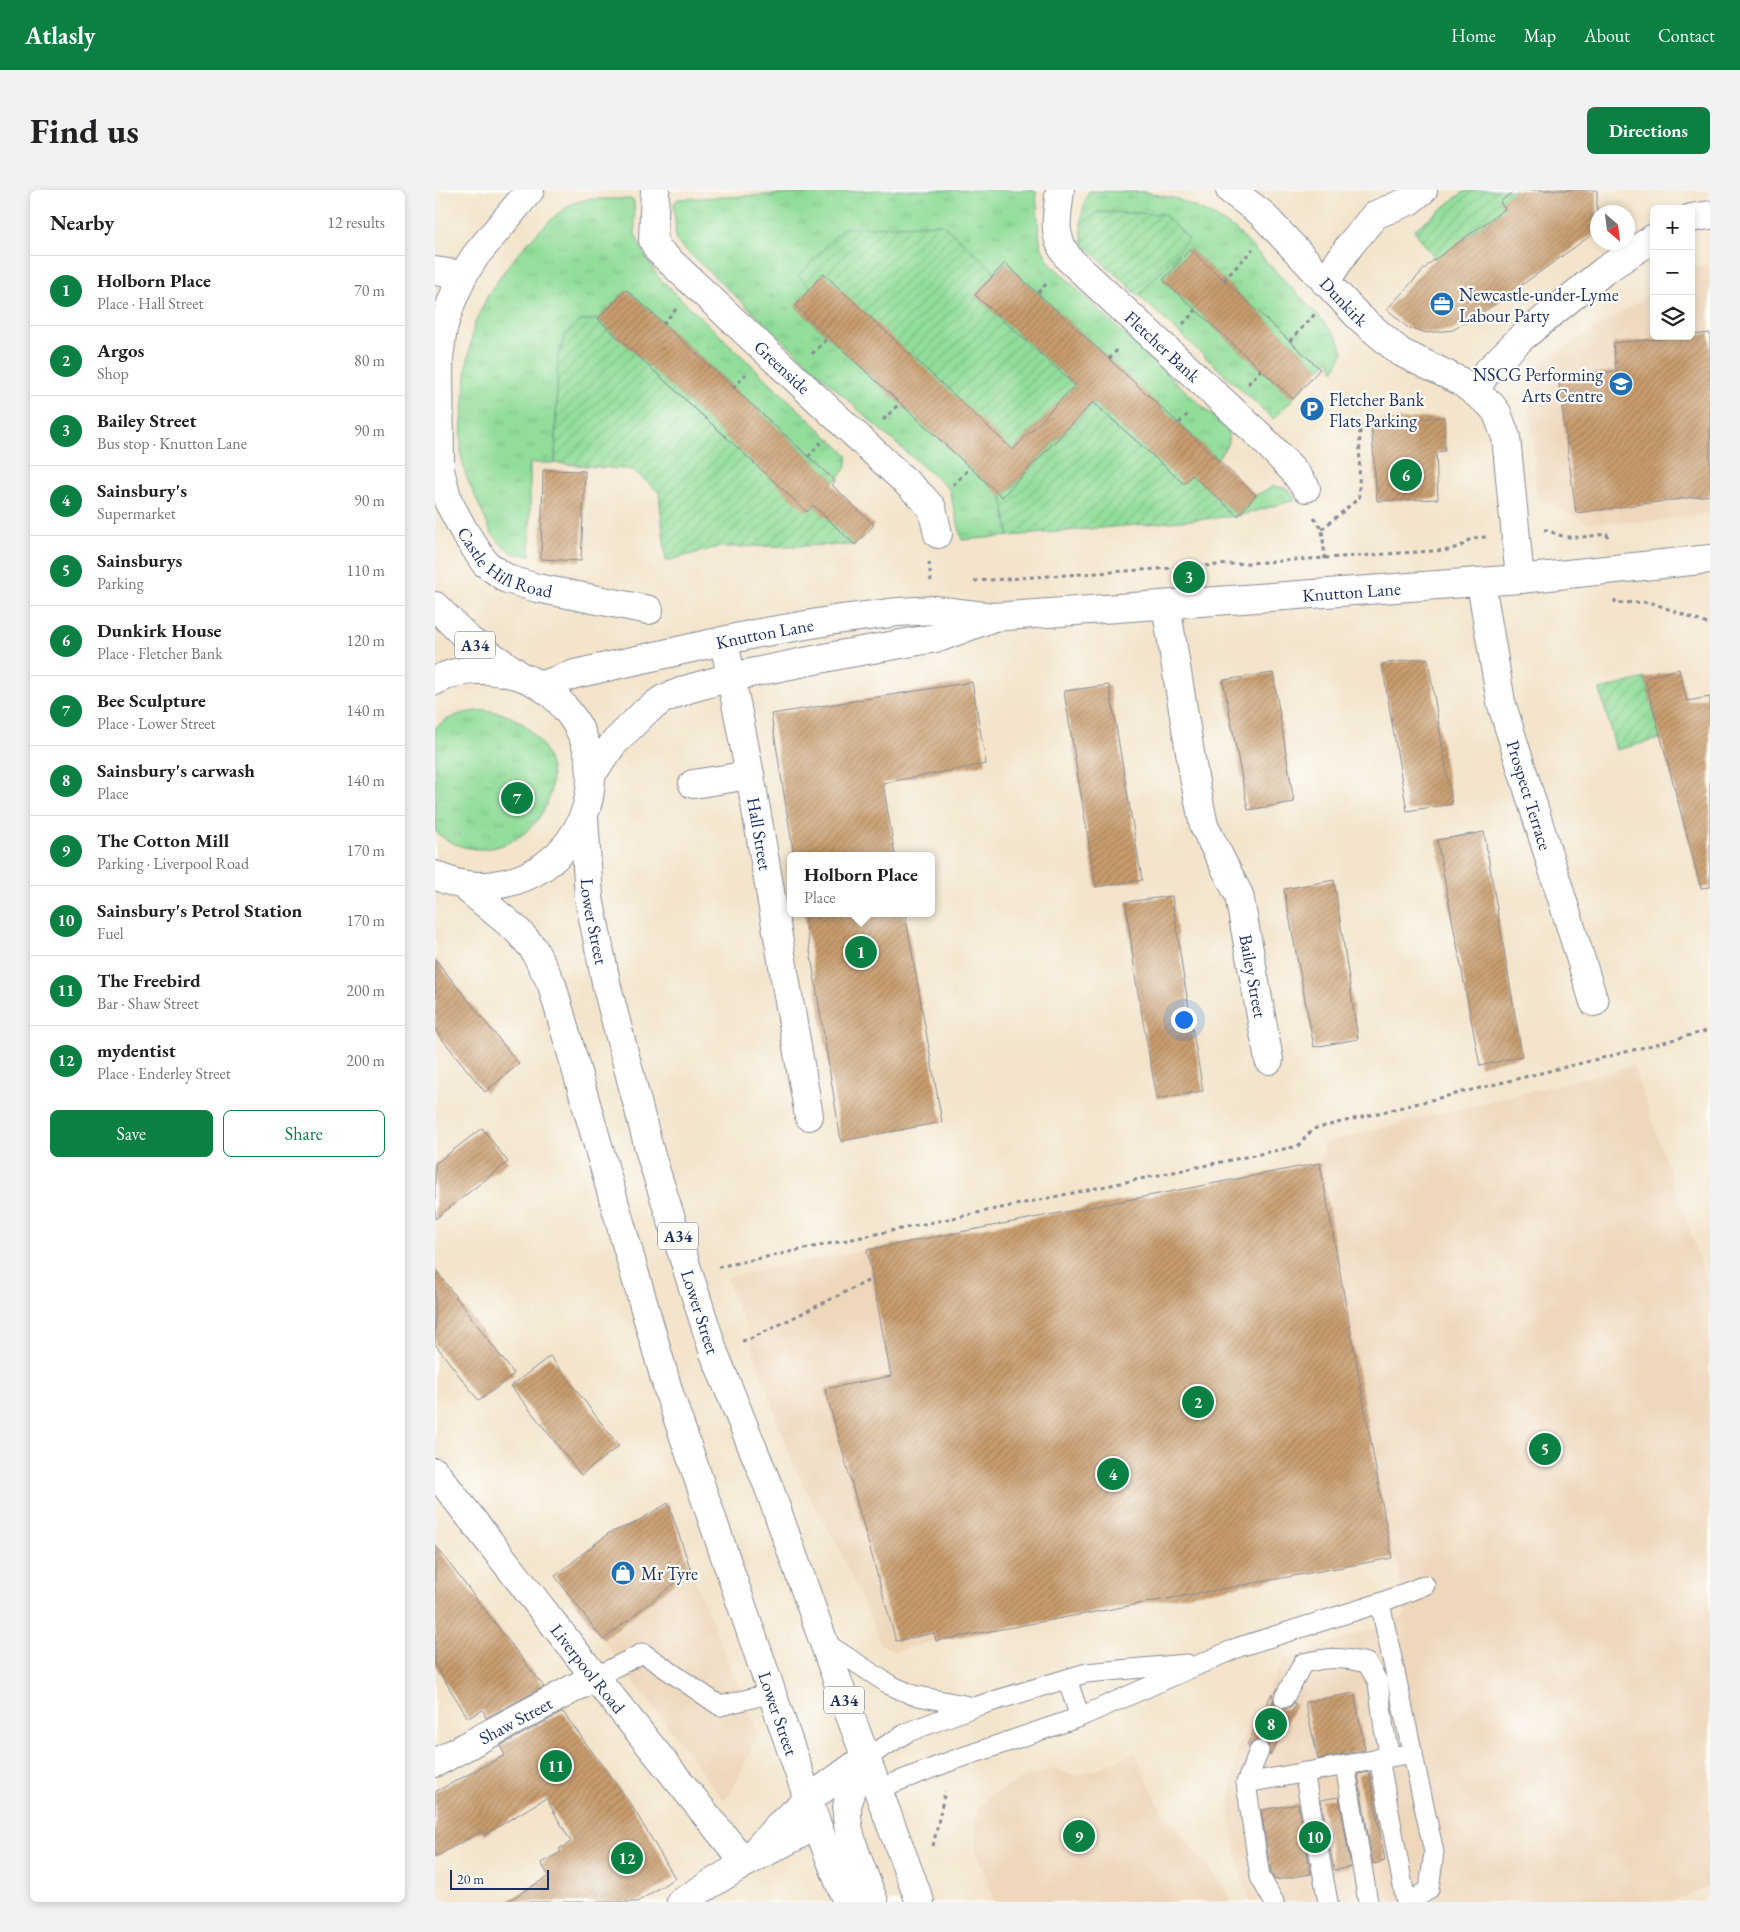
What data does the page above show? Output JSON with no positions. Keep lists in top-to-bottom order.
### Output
{
  "streets": {
    "main road": [
      "Dunkirk",
      "Fletcher Bank",
      "Greenside",
      "Castle Hill Road",
      "Knutton Lane",
      "A34",
      "Prospect Terrace",
      "Hall Street",
      "Lower Street",
      "Bailey Street",
      "Liverpool Road",
      "Shaw Street"
    ]
  },
  "crossings": [
    ["Dunkirk", "Knutton Lane"],
    ["Knutton Lane", "A34"],
    ["Knutton Lane", "Prospect Terrace"],
    ["Knutton Lane", "Hall Street"],
    ["Knutton Lane", "Bailey Street"],
    ["A34", "Lower Street"],
    ["Liverpool Road", "Shaw Street"]
  ],
  "places": {
    "office": ["Newcastle-under-Lyme Labour Party"],
    "school or university": ["NSCG Performing Arts Centre"],
    "parking": ["Fletcher Bank Flats Parking"],
    "shop": ["Mr Tyre"]
  },
  "scale_bar": "20 m",
  "north": "bottom right",
  "page": {
    "header": "Atlasly",
    "nav": [
      "Home",
      "Map",
      "About",
      "Contact"
    ],
    "buttons": [
      "Directions",
      ["Save", "Share"]
    ],
    "title": "Find us",
    "heading": ["Nearby", "12 results"],
    "map_buttons": ["+", "−"],
    "list": [
      {
        "mark": "1",
        "name": "Holborn Place",
        "note": "Place · Hall Street",
        "value": "70 m"
      },
      {
        "mark": "2",
        "name": "Argos",
        "note": "Shop",
        "value": "80 m"
      },
      {
        "mark": "3",
        "name": "Bailey Street",
        "note": "Bus stop · Knutton Lane",
        "value": "90 m"
      },
      {
        "mark": "4",
        "name": "Sainsbury's",
        "note": "Supermarket",
        "value": "90 m"
      },
      {
        "mark": "5",
        "name": "Sainsburys",
        "note": "Parking",
        "value": "110 m"
      },
      {
        "mark": "6",
        "name": "Dunkirk House",
        "note": "Place · Fletcher Bank",
        "value": "120 m"
      },
      {
        "mark": "7",
        "name": "Bee Sculpture",
        "note": "Place · Lower Street",
        "value": "140 m"
      },
      {
        "mark": "8",
        "name": "Sainsbury's carwash",
        "note": "Place",
        "value": "140 m"
      },
      {
        "mark": "9",
        "name": "The Cotton Mill",
        "note": "Parking · Liverpool Road",
        "value": "170 m"
      },
      {
        "mark": "10",
        "name": "Sainsbury's Petrol Station",
        "note": "Fuel",
        "value": "170 m"
      },
      {
        "mark": "11",
        "name": "The Freebird",
        "note": "Bar · Shaw Street",
        "value": "200 m"
      },
      {
        "mark": "12",
        "name": "mydentist",
        "note": "Place · Enderley Street",
        "value": "200 m"
      }
    ],
    "pins": [
      "6",
      "3",
      "7",
      "1",
      "2",
      "5",
      "4",
      "8",
      "11",
      "9",
      "10",
      "12"
    ],
    "popup": ["Holborn Place", "Place"],
    "scale": "20 m"
  }
}
